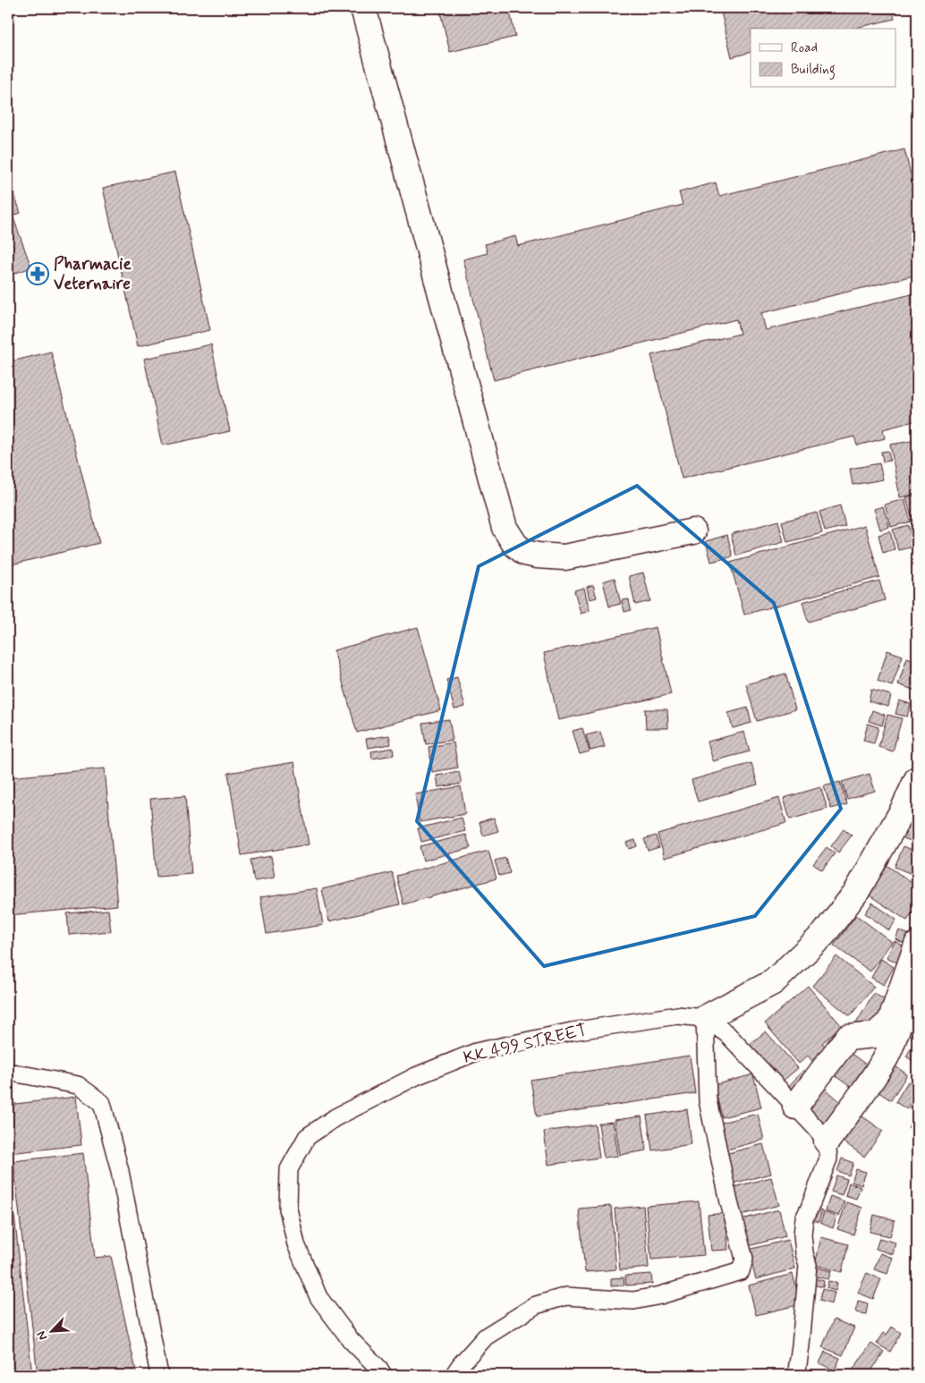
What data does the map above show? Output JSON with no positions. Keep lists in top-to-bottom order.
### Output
{
  "streets": {
    "lane": ["KK 499 STREET"]
  },
  "places": {
    "pharmacy": ["Pharmacie Veternaire"]
  },
  "legend": ["Road", "Building"],
  "north": "bottom left"
}
